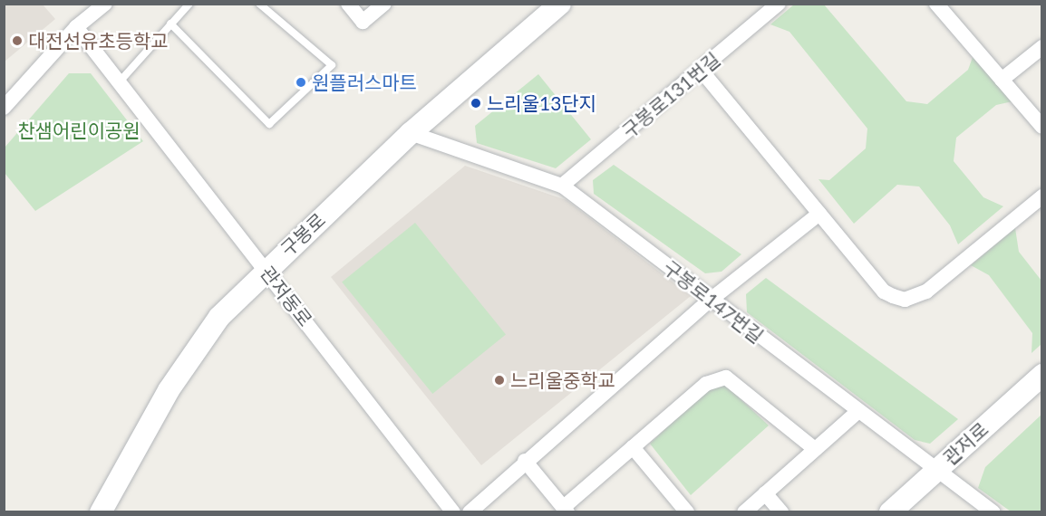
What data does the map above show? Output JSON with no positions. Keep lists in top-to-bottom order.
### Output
{
  "streets": {
    "main road": ["구봉로", "관저로"],
    "street": ["구봉로131번길", "관저동로", "구봉로147번길"]
  },
  "crossings": [
    ["구봉로131번길", "구봉로147번길"],
    ["구봉로", "관저동로"],
    ["구봉로", "구봉로147번길"],
    ["구봉로147번길", "관저로"]
  ],
  "parks": ["찬샘어린이공원"],
  "places": [
    "대전선유초등학교",
    "원플러스마트",
    "느리울13단지",
    "느리울중학교"
  ]
}
